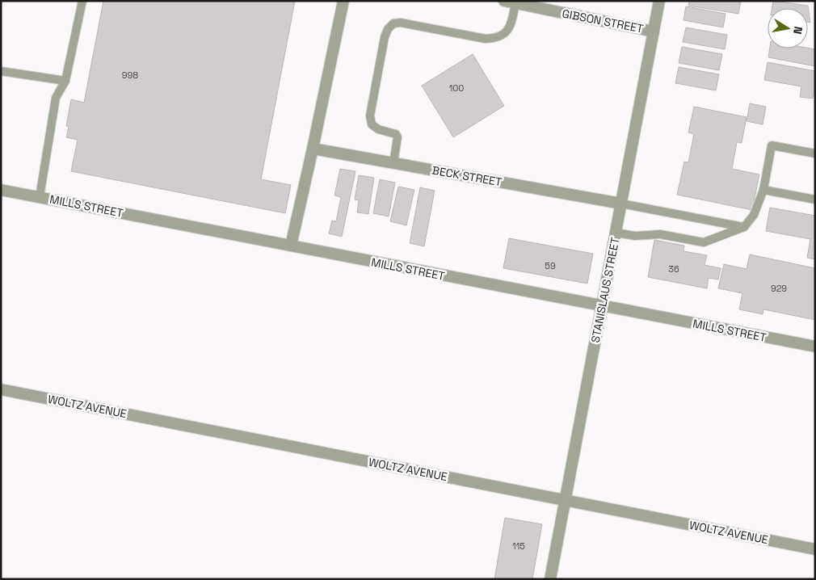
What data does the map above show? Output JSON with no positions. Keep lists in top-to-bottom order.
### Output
{
  "streets": {
    "street": [
      "GIBSON STREET",
      "BECK STREET",
      "MILLS STREET",
      "STANISLAUS STREET",
      "WOLTZ AVENUE"
    ]
  },
  "crossings": [
    ["GIBSON STREET", "STANISLAUS STREET"],
    ["BECK STREET", "STANISLAUS STREET"],
    ["MILLS STREET", "STANISLAUS STREET"],
    ["STANISLAUS STREET", "WOLTZ AVENUE"]
  ],
  "house_numbers": [
    "998",
    "100",
    "59",
    "36",
    "929",
    "115"
  ],
  "north": "right"
}
